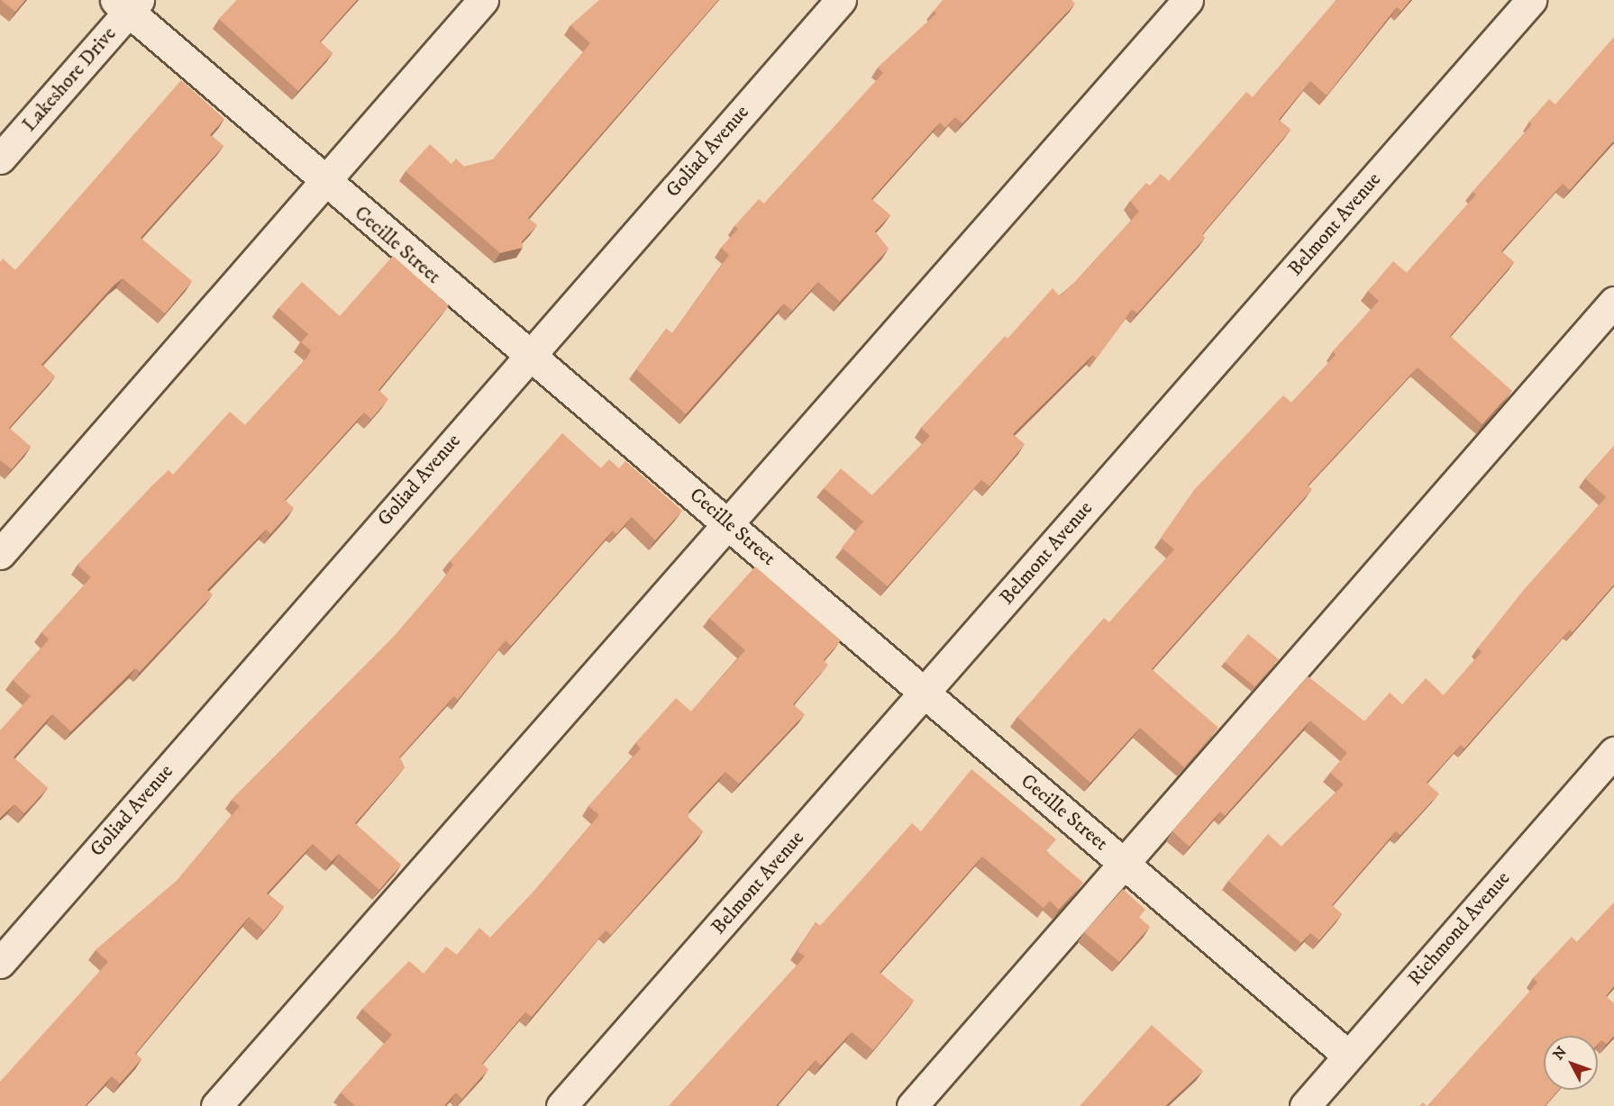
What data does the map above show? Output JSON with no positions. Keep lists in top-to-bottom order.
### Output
{
  "streets": {
    "street": [
      "Lakeshore Drive",
      "Goliad Avenue",
      "Belmont Avenue",
      "Cecille Street",
      "Richmond Avenue"
    ]
  },
  "crossings": [
    ["Lakeshore Drive", "Cecille Street"],
    ["Goliad Avenue", "Cecille Street"],
    ["Belmont Avenue", "Cecille Street"],
    ["Cecille Street", "Richmond Avenue"]
  ],
  "north": "top left"
}
